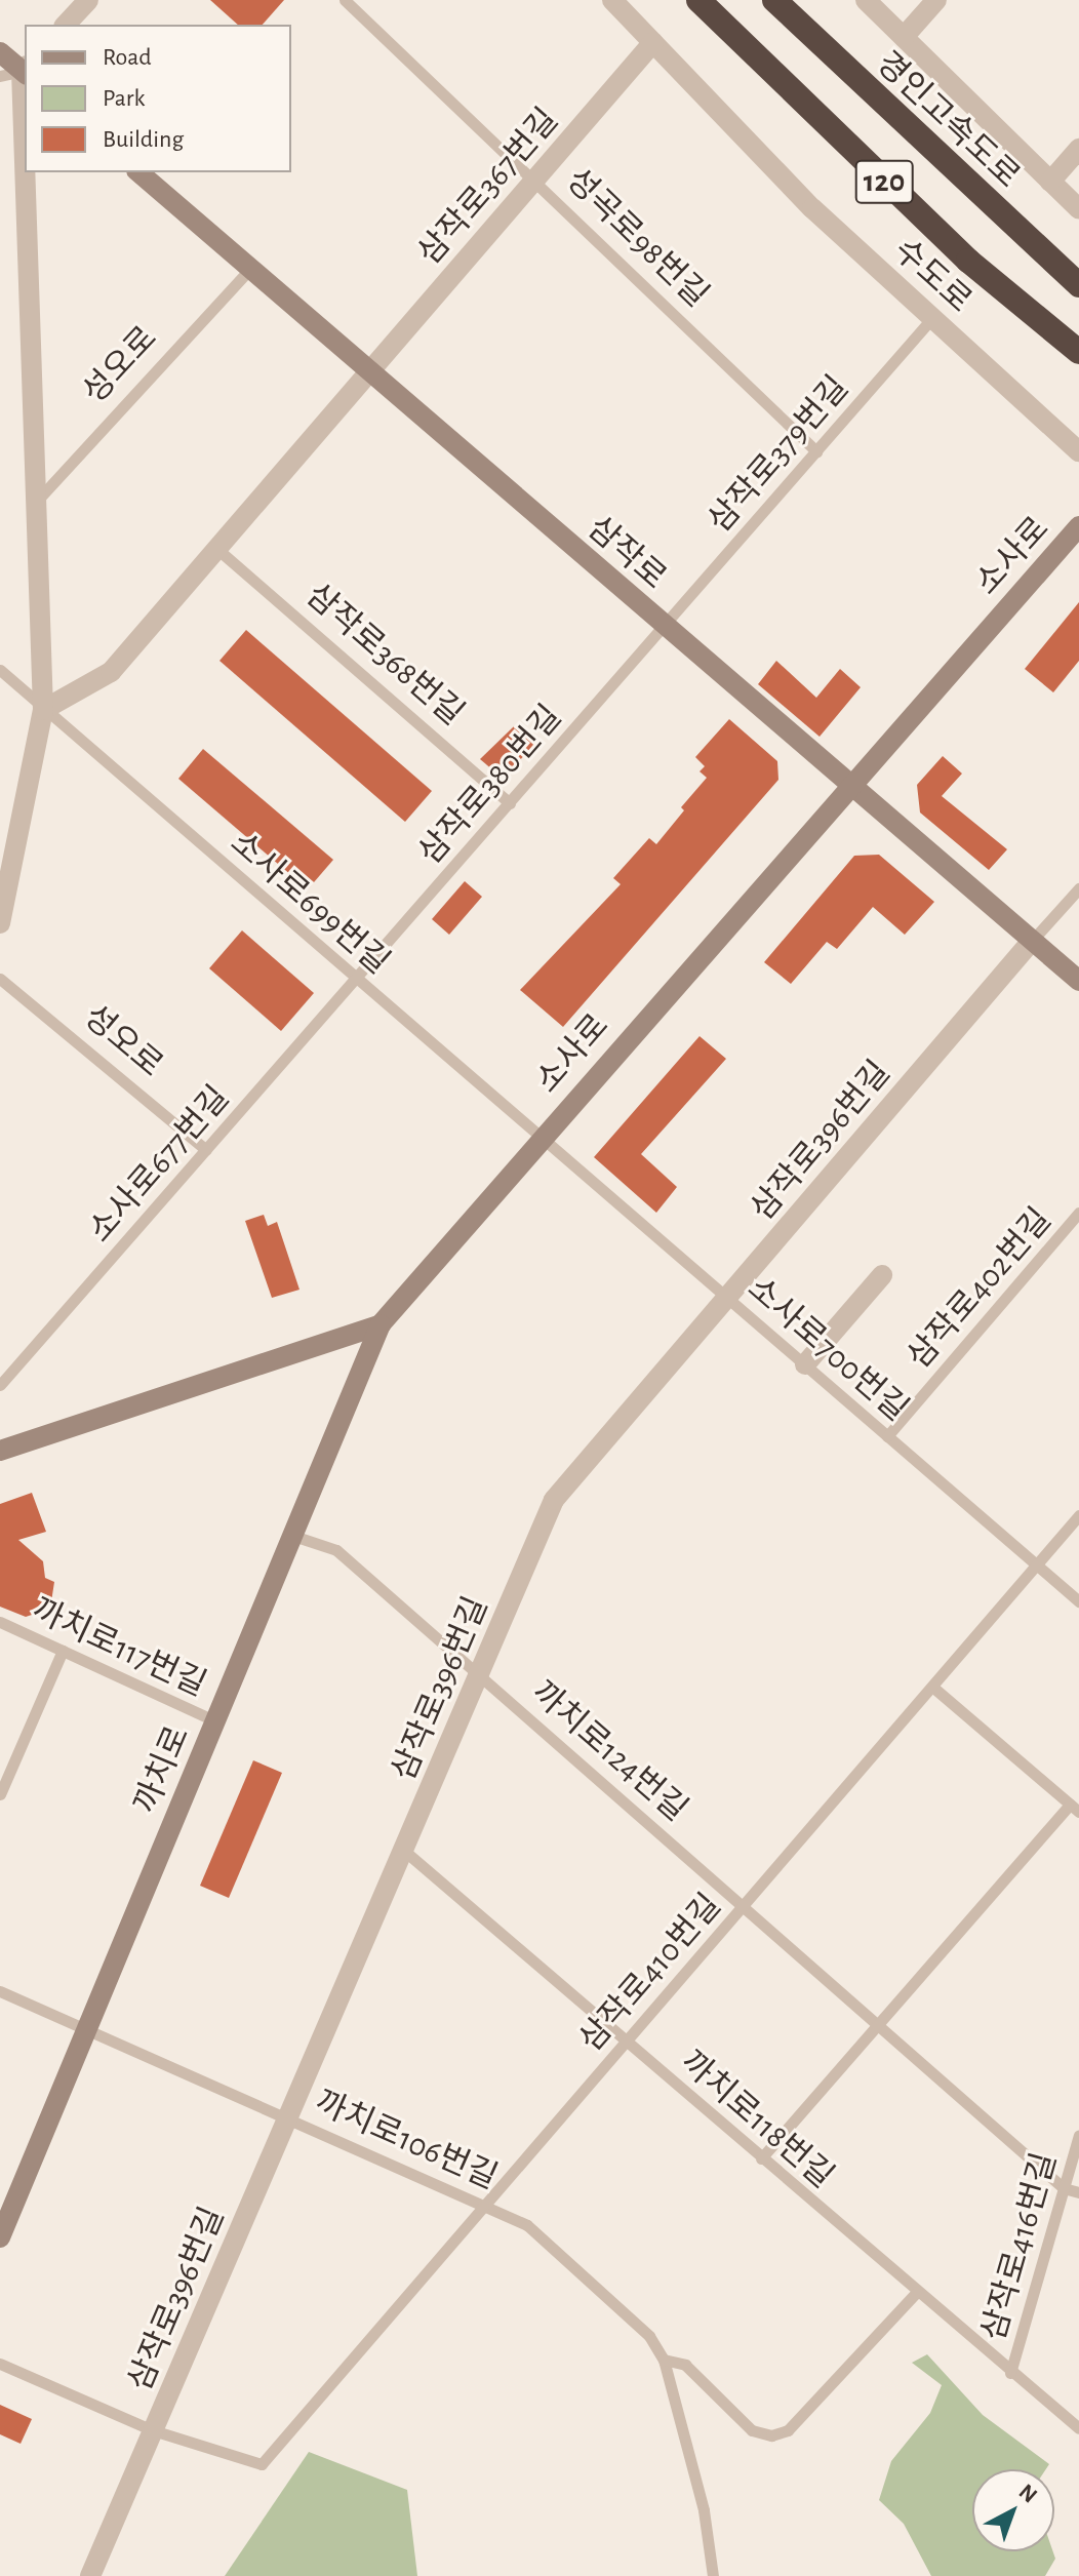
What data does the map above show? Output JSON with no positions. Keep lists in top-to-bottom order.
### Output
{
  "streets": {
    "highway": ["경인고속도로", "120"],
    "street": [
      "삼작로367번길",
      "수도로",
      "성오로",
      "삼작로",
      "소사로",
      "삼작로396번길",
      "까치로"
    ],
    "lane": [
      "성곡로98번길",
      "삼작로379번길",
      "삼작로368번길",
      "삼작로380번길",
      "소사로699번길",
      "소사로677번길",
      "삼작로402번길",
      "소사로700번길",
      "까치로117번길",
      "까치로124번길",
      "삼작로410번길",
      "까치로118번길",
      "까치로106번길",
      "삼작로416번길"
    ]
  },
  "crossings": [
    ["삼작로367번길", "성곡로98번길"],
    ["삼작로367번길", "수도로"],
    ["삼작로367번길", "삼작로"],
    ["성곡로98번길", "삼작로379번길"],
    ["수도로", "삼작로379번길"],
    ["성오로", "삼작로"],
    ["성오로", "소사로699번길"],
    ["성오로", "소사로677번길"],
    ["삼작로379번길", "삼작로"],
    ["삼작로379번길", "삼작로380번길"],
    ["삼작로", "소사로"],
    ["삼작로", "삼작로380번길"],
    ["삼작로", "삼작로396번길"],
    ["소사로", "소사로699번길"],
    ["소사로", "소사로700번길"],
    ["소사로", "까치로"],
    ["삼작로368번길", "삼작로380번길"],
    ["삼작로380번길", "소사로699번길"],
    ["삼작로380번길", "소사로677번길"],
    ["소사로699번길", "소사로677번길"],
    ["소사로699번길", "소사로700번길"],
    ["삼작로396번길", "소사로700번길"],
    ["삼작로396번길", "까치로124번길"],
    ["삼작로396번길", "삼작로410번길"],
    ["삼작로396번길", "까치로118번길"],
    ["삼작로396번길", "까치로106번길"],
    ["삼작로402번길", "소사로700번길"],
    ["소사로700번길", "삼작로410번길"],
    ["까치로117번길", "까치로"],
    ["까치로124번길", "까치로"],
    ["까치로124번길", "삼작로410번길"],
    ["까치로124번길", "삼작로416번길"],
    ["까치로", "까치로106번길"],
    ["삼작로410번길", "까치로118번길"],
    ["삼작로410번길", "까치로106번길"],
    ["까치로118번길", "까치로106번길"],
    ["까치로118번길", "삼작로416번길"]
  ],
  "legend": ["Road", "Park", "Building"],
  "north": "top right"
}
